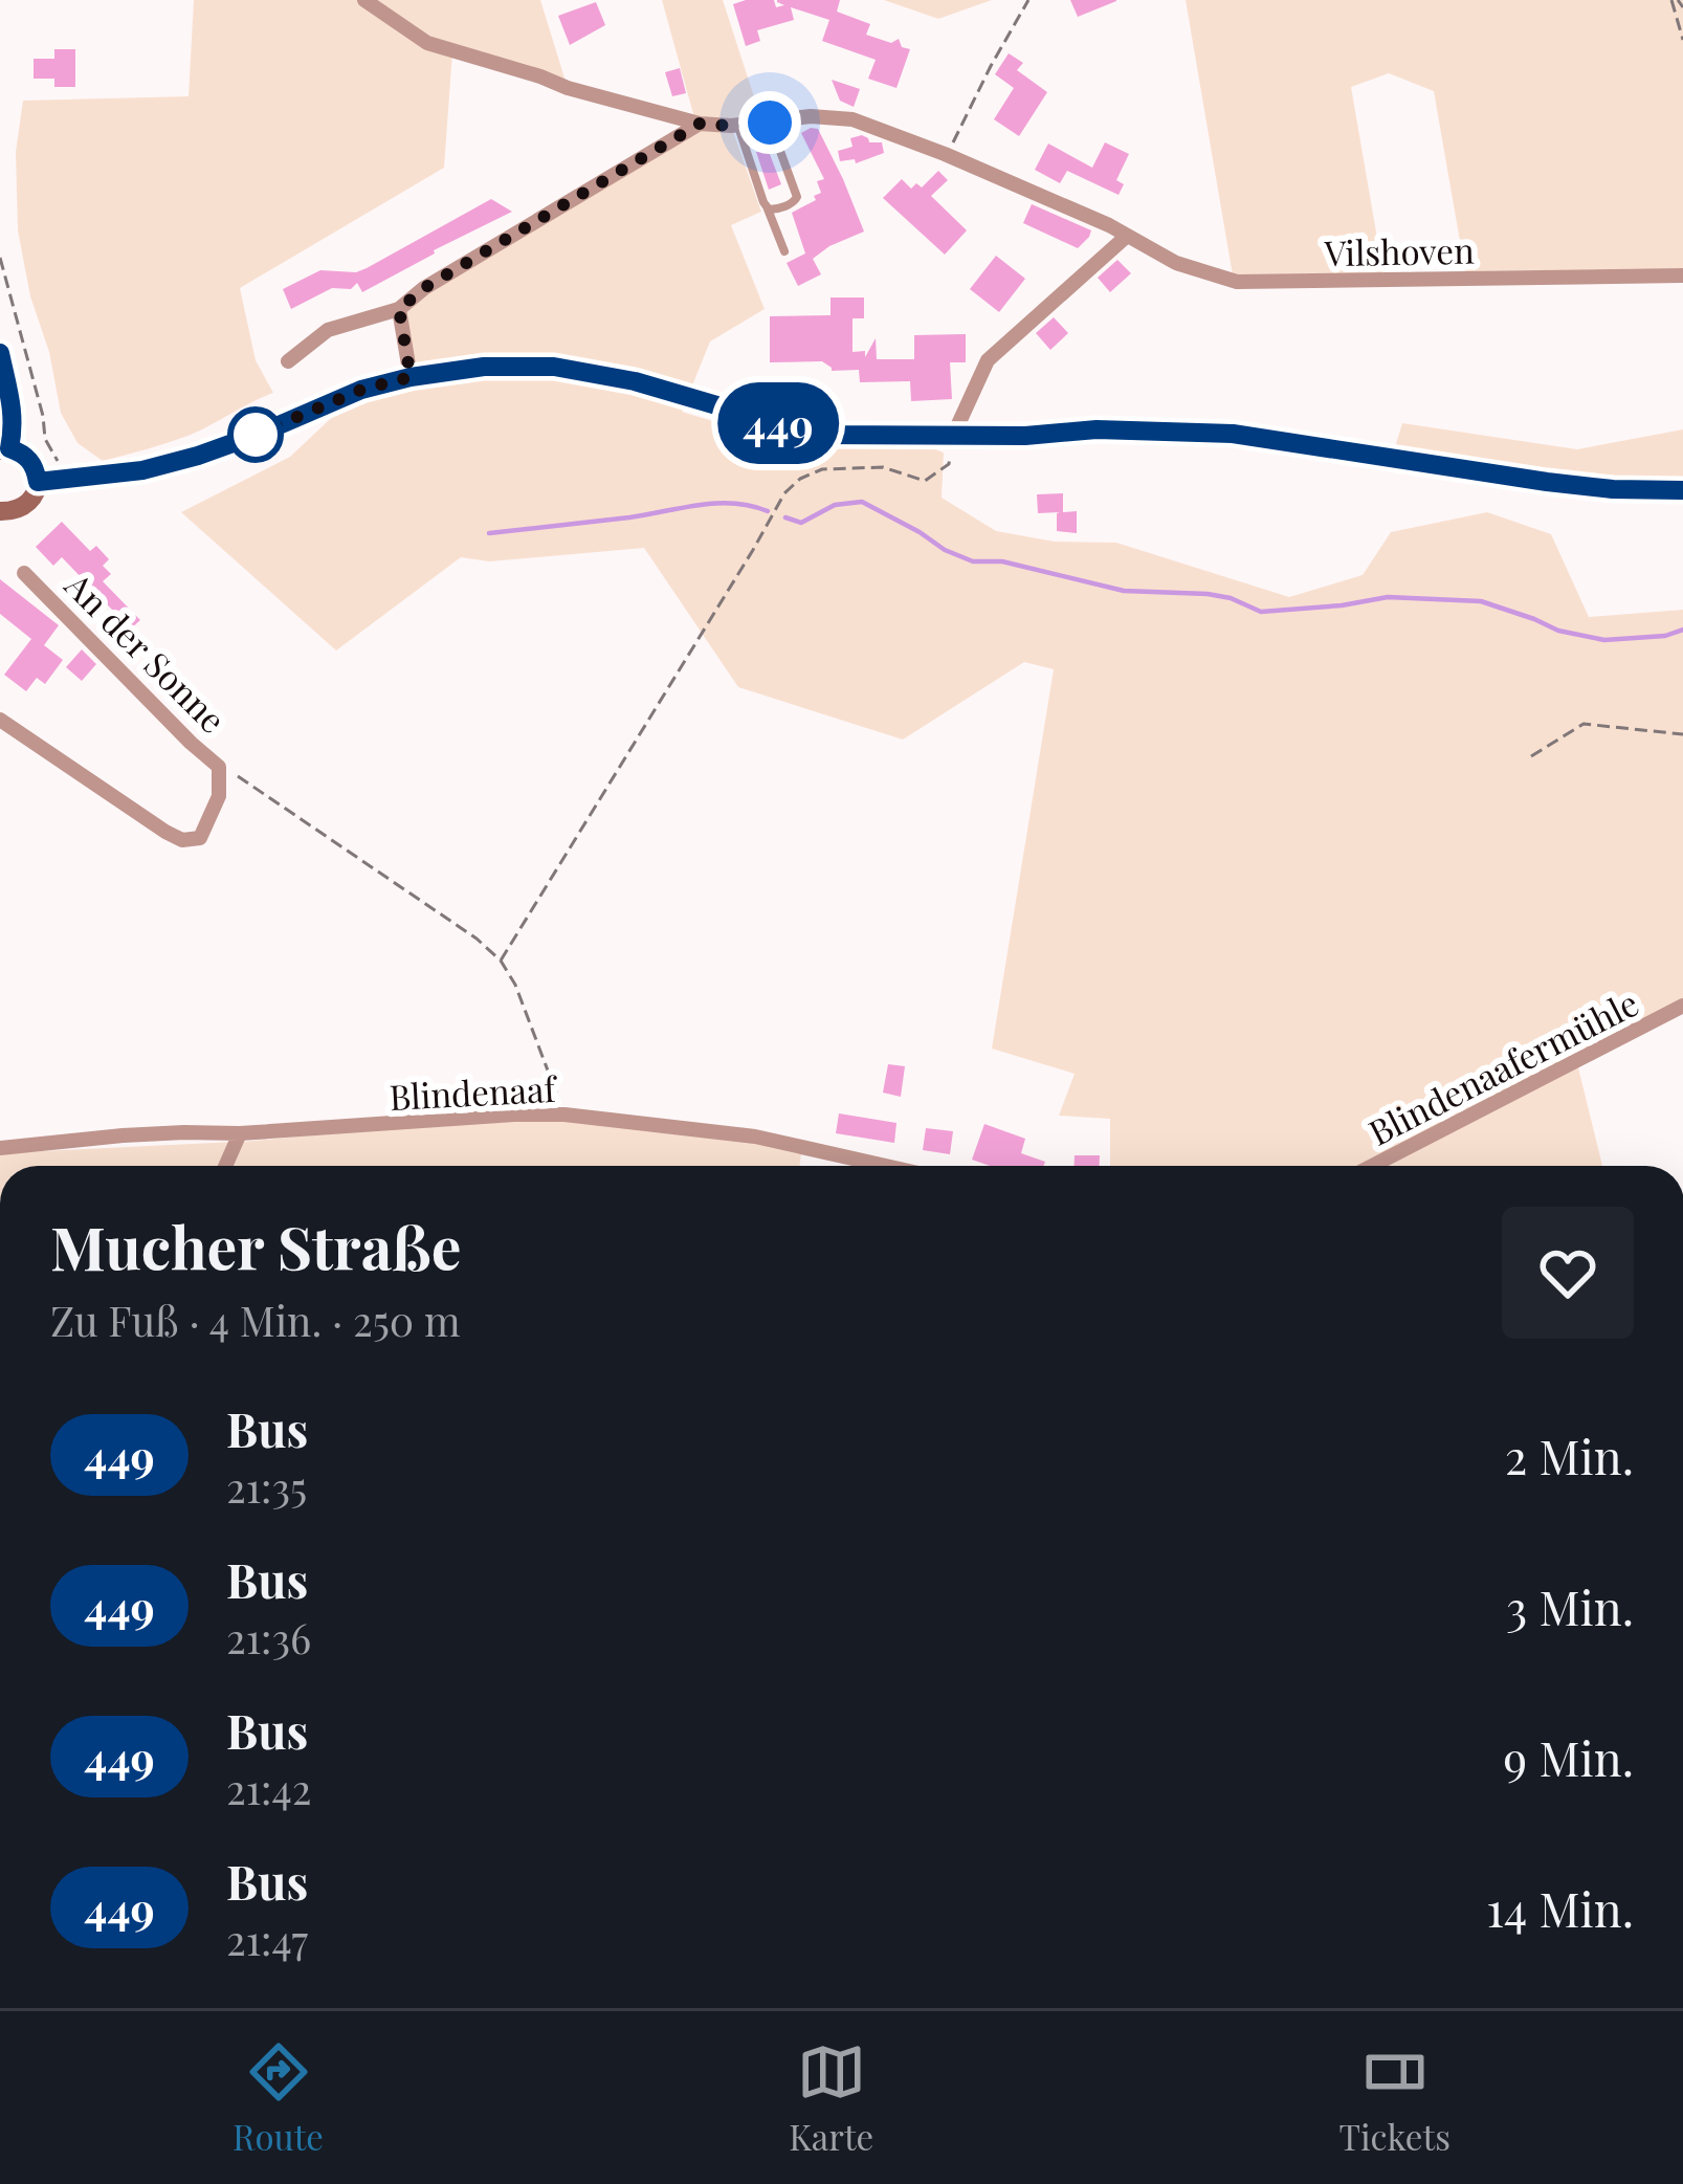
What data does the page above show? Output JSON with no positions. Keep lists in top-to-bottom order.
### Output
{
  "streets": {
    "street": [
      "Vilshoven",
      "An der Sonne",
      "Blindenaafermühle",
      "Blindenaaf"
    ]
  },
  "lines": ["bus line 449"],
  "page": {
    "on_map": "449",
    "heading": ["Mucher Straße", "Zu Fuß · 4 Min. · 250 m"],
    "list": [
      {
        "mark": "449",
        "name": "Bus",
        "note": "21:35",
        "value": "2 Min."
      },
      {
        "mark": "449",
        "name": "Bus",
        "note": "21:36",
        "value": "3 Min."
      },
      {
        "mark": "449",
        "name": "Bus",
        "note": "21:42",
        "value": "9 Min."
      },
      {
        "mark": "449",
        "name": "Bus",
        "note": "21:47",
        "value": "14 Min."
      }
    ],
    "tabs": ["Route", "Karte", "Tickets"]
  }
}
